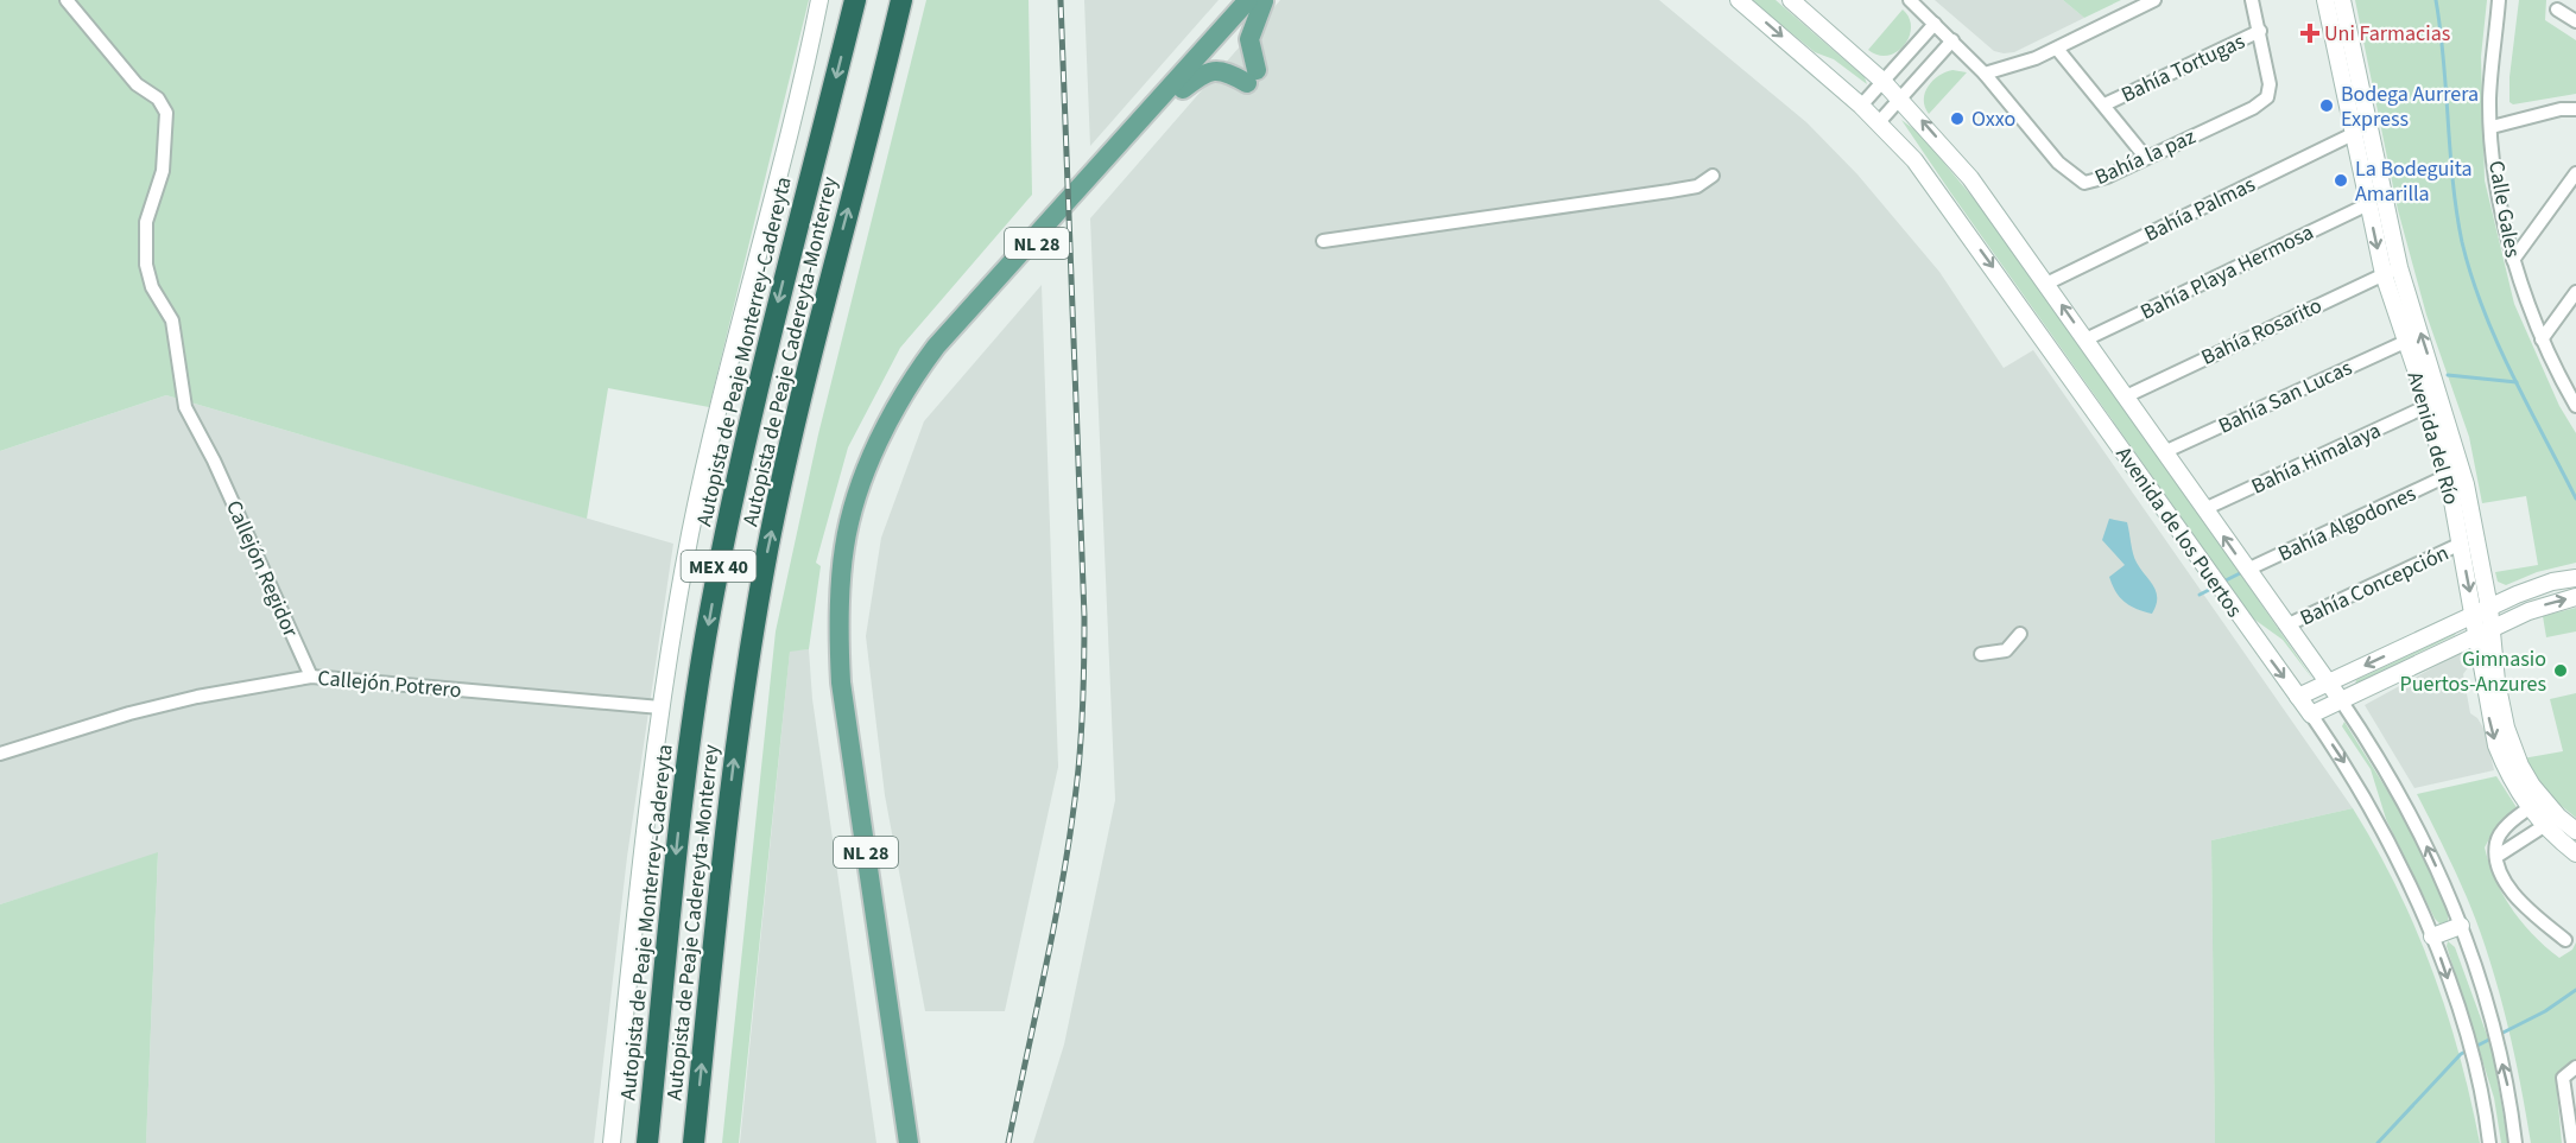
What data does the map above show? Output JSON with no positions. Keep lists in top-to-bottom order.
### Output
{
  "streets": {
    "highway": ["Autopista de Peaje Monterrey-Cadereyta", "Autopista de Peaje Cadereyta-Monterrey", "MEX 40"],
    "main road": ["NL 28"],
    "street": [
      "Bahía Tortugas",
      "Bahía la paz",
      "Bahía Palmas",
      "Calle Gales",
      "Bahía Playa Hermosa",
      "Bahía Rosarito",
      "Bahía San Lucas",
      "Avenida del Río",
      "Bahía Himalaya",
      "Bahía Algodones",
      "Avenida de los Puertos",
      "Callejón Regidor",
      "Bahía Concepción",
      "Callejón Potrero"
    ]
  },
  "crossings": [
    ["Bahía Tortugas", "Bahía la paz"],
    ["Bahía Palmas", "Avenida del Río"],
    ["Bahía Palmas", "Avenida de los Puertos"],
    ["Bahía Playa Hermosa", "Avenida del Río"],
    ["Bahía Playa Hermosa", "Avenida de los Puertos"],
    ["Bahía Rosarito", "Avenida del Río"],
    ["Bahía Rosarito", "Avenida de los Puertos"],
    ["Bahía San Lucas", "Avenida del Río"],
    ["Bahía San Lucas", "Avenida de los Puertos"],
    ["Avenida del Río", "Bahía Himalaya"],
    ["Avenida del Río", "Bahía Algodones"],
    ["Avenida del Río", "Bahía Concepción"],
    ["Bahía Himalaya", "Avenida de los Puertos"],
    ["Bahía Algodones", "Avenida de los Puertos"],
    ["Avenida de los Puertos", "Bahía Concepción"],
    ["Callejón Regidor", "Callejón Potrero"]
  ],
  "one_way": ["Autopista de Peaje Monterrey-Cadereyta", "Autopista de Peaje Cadereyta-Monterrey"],
  "places": {
    "health": ["Uni Farmacias"],
    "other": [
      "Bodega Aurrera Express",
      "Oxxo",
      "La Bodeguita Amarilla",
      "Gimnasio Puertos-Anzures"
    ]
  }
}
